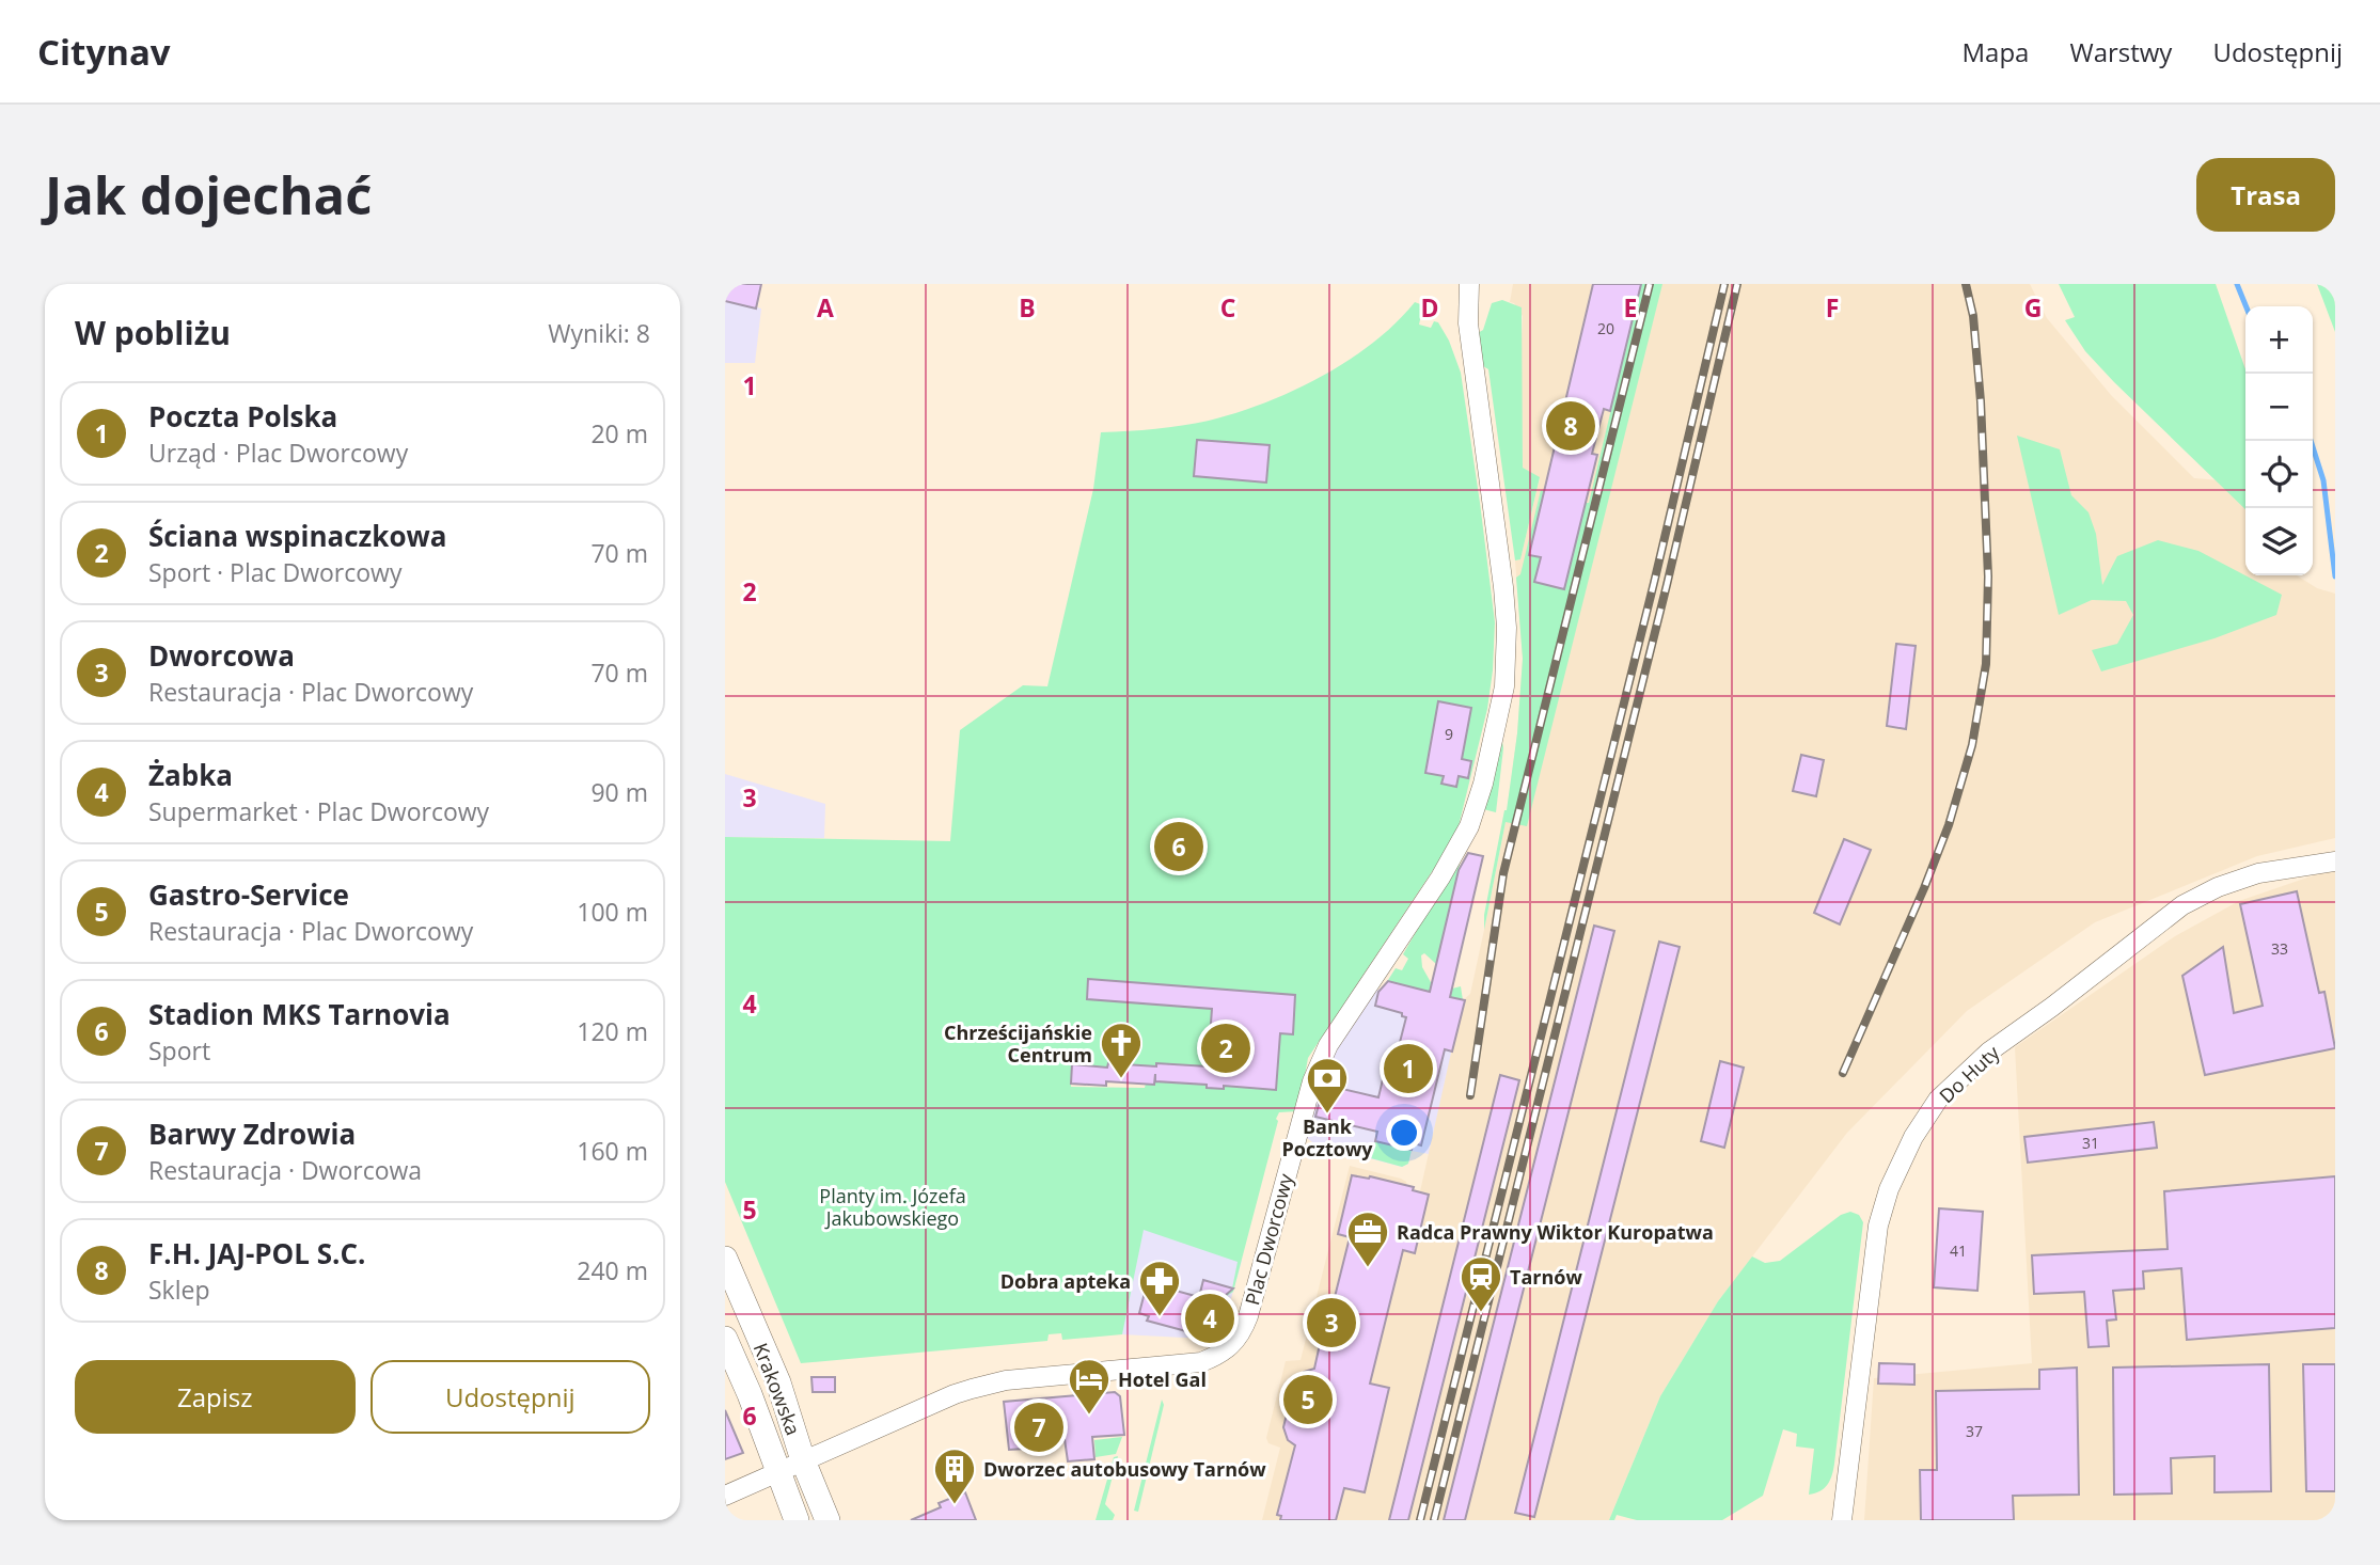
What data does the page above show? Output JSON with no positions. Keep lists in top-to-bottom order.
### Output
{
  "streets": {
    "street": ["Do Huty", "Plac Dworcowy", "Krakowska"]
  },
  "crossings": [
    ["Plac Dworcowy", "Krakowska"]
  ],
  "parks": ["Planty im. Józefa Jakubowskiego"],
  "places": {
    "church": ["Chrześcijańskie Centrum"],
    "bank": ["Bank Pocztowy"],
    "office": ["Radca Prawny Wiktor Kuropatwa"],
    "station": ["Tarnów"],
    "pharmacy": ["Dobra apteka"],
    "hotel": ["Hotel Gal"],
    "building": ["Dworzec autobusowy Tarnów"]
  },
  "house_numbers": [
    "20",
    "9",
    "33",
    "31",
    "41",
    "37"
  ],
  "page": {
    "header": "Citynav",
    "nav": ["Mapa", "Warstwy", "Udostępnij"],
    "buttons": [
      "Trasa",
      ["Zapisz", "Udostępnij"]
    ],
    "title": "Jak dojechać",
    "heading": ["W pobliżu", "Wyniki: 8"],
    "map_buttons": ["+", "−"],
    "list": [
      {
        "mark": "1",
        "name": "Poczta Polska",
        "note": "Urząd · Plac Dworcowy",
        "value": "20 m"
      },
      {
        "mark": "2",
        "name": "Ściana wspinaczkowa",
        "note": "Sport · Plac Dworcowy",
        "value": "70 m"
      },
      {
        "mark": "3",
        "name": "Dworcowa",
        "note": "Restauracja · Plac Dworcowy",
        "value": "70 m"
      },
      {
        "mark": "4",
        "name": "Żabka",
        "note": "Supermarket · Plac Dworcowy",
        "value": "90 m"
      },
      {
        "mark": "5",
        "name": "Gastro-Service",
        "note": "Restauracja · Plac Dworcowy",
        "value": "100 m"
      },
      {
        "mark": "6",
        "name": "Stadion MKS Tarnovia",
        "note": "Sport",
        "value": "120 m"
      },
      {
        "mark": "7",
        "name": "Barwy Zdrowia",
        "note": "Restauracja · Dworcowa",
        "value": "160 m"
      },
      {
        "mark": "8",
        "name": "F.H. JAJ-POL S.C.",
        "note": "Sklep",
        "value": "240 m"
      }
    ],
    "pins": [
      "8",
      "6",
      "2",
      "1",
      "4",
      "3",
      "5",
      "7"
    ]
  },
  "grid": {
    "columns": [
      "A",
      "B",
      "C",
      "D",
      "E",
      "F",
      "G"
    ],
    "rows": [
      "1",
      "2",
      "3",
      "4",
      "5",
      "6"
    ]
  }
}
